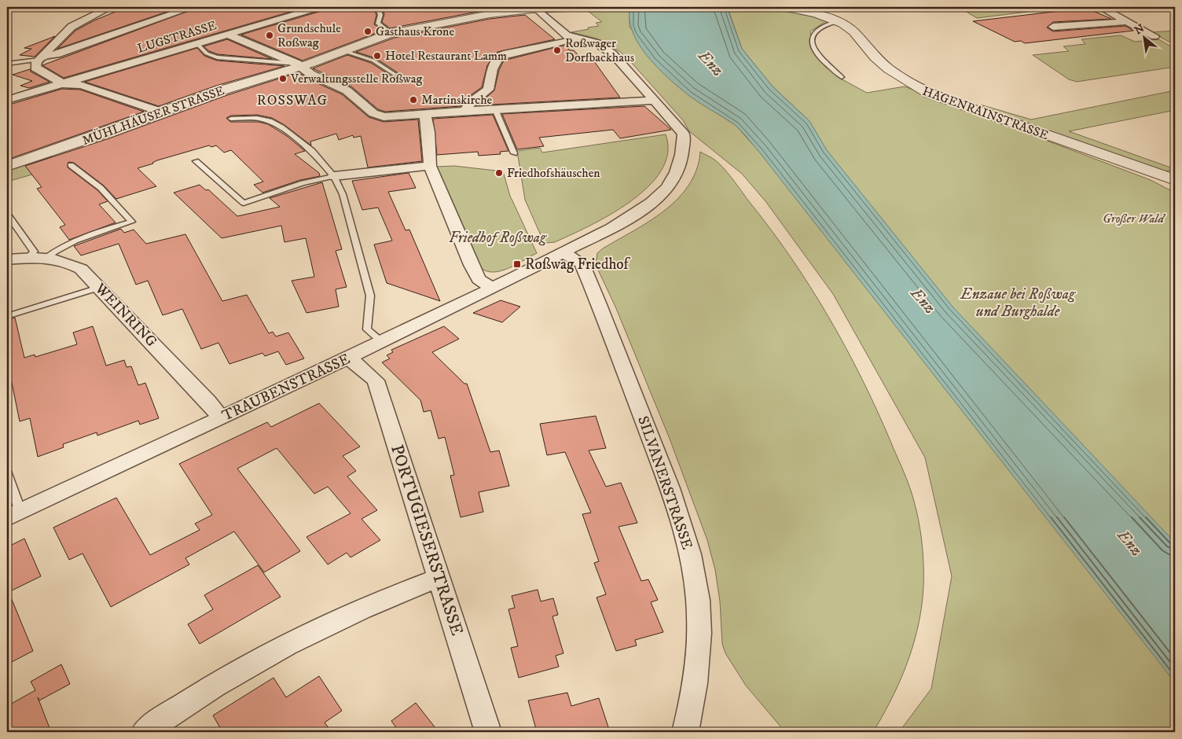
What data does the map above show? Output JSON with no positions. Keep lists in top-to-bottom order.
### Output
{
  "streets": {
    "street": [
      "LUGSTRASSE",
      "HAGENRAINSTRASSE",
      "MÜHLHÄUSER STRASSE",
      "WEINRING",
      "TRAUBENSTRASSE",
      "SILVANERSTRASSE",
      "PORTUGIESERSTRASSE"
    ]
  },
  "crossings": [
    ["MÜHLHÄUSER STRASSE", "TRAUBENSTRASSE"],
    ["WEINRING", "TRAUBENSTRASSE"],
    ["TRAUBENSTRASSE", "SILVANERSTRASSE"],
    ["TRAUBENSTRASSE", "PORTUGIESERSTRASSE"]
  ],
  "districts": ["ROSSWAG"],
  "water": ["Enz"],
  "parks": ["Großer Wald", "Friedhof Roßwag", "Enzaue bei Roßwag und Burghalde"],
  "places": {
    "other": [
      "Gasthaus Krone",
      "Grundschule Roßwag",
      "Roßwager Dorfbackhaus",
      "Hotel Restaurant Lamm",
      "Verwaltungsstelle Roßwag",
      "Martinskirche",
      "Friedhofshäuschen"
    ],
    "transit": ["Roßwag Friedhof"]
  },
  "north": "top left"
}
